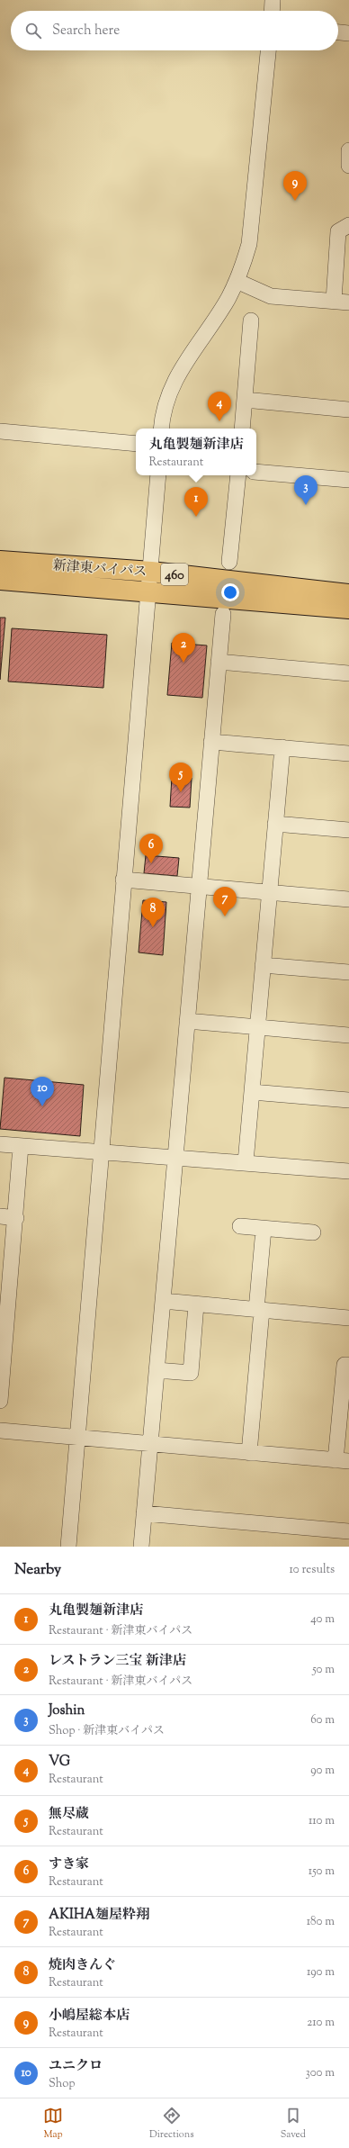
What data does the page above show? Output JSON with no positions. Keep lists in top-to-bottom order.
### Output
{
  "streets": {
    "highway": ["新津東バイパス", "460"]
  },
  "page": {
    "search": "Search here",
    "pins": [
      "9",
      "4",
      "3",
      "1",
      "2",
      "5",
      "6",
      "7",
      "8",
      "10"
    ],
    "popup": ["丸亀製麺新津店", "Restaurant"],
    "heading": ["Nearby", "10 results"],
    "list": [
      {
        "mark": "1",
        "name": "丸亀製麺新津店",
        "note": "Restaurant · 新津東バイパス",
        "value": "40 m"
      },
      {
        "mark": "2",
        "name": "レストラン三宝 新津店",
        "note": "Restaurant · 新津東バイパス",
        "value": "50 m"
      },
      {
        "mark": "3",
        "name": "Joshin",
        "note": "Shop · 新津東バイパス",
        "value": "60 m"
      },
      {
        "mark": "4",
        "name": "VG",
        "note": "Restaurant",
        "value": "90 m"
      },
      {
        "mark": "5",
        "name": "無尽蔵",
        "note": "Restaurant",
        "value": "110 m"
      },
      {
        "mark": "6",
        "name": "すき家",
        "note": "Restaurant",
        "value": "150 m"
      },
      {
        "mark": "7",
        "name": "AKIHA麺屋粋翔",
        "note": "Restaurant",
        "value": "180 m"
      },
      {
        "mark": "8",
        "name": "焼肉きんぐ",
        "note": "Restaurant",
        "value": "190 m"
      },
      {
        "mark": "9",
        "name": "小嶋屋総本店",
        "note": "Restaurant",
        "value": "210 m"
      },
      {
        "mark": "10",
        "name": "ユニクロ",
        "note": "Shop",
        "value": "300 m"
      }
    ],
    "nav": ["Map", "Directions", "Saved"]
  }
}
